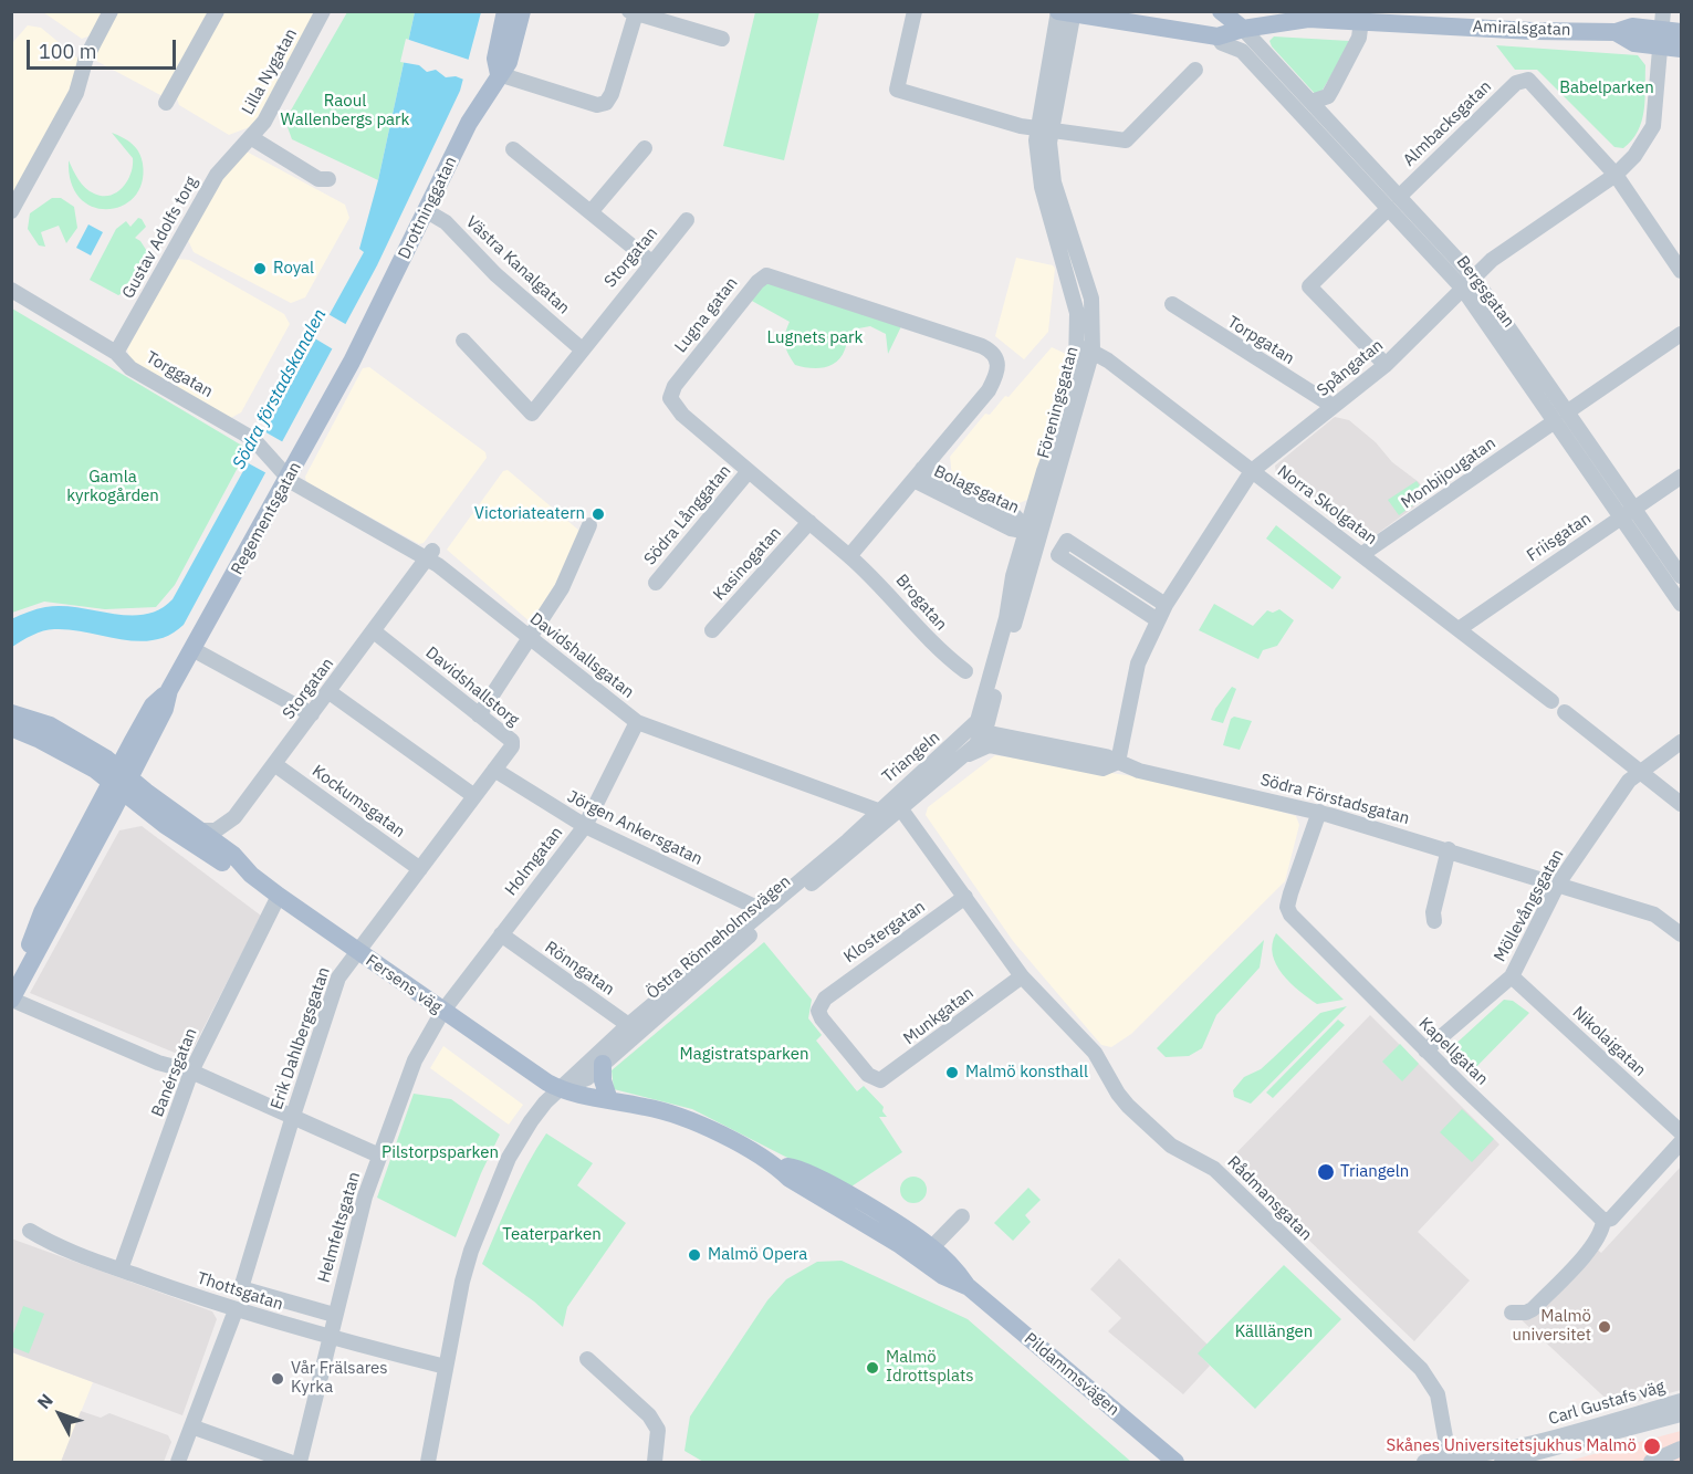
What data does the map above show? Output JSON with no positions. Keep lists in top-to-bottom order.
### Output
{
  "streets": {
    "main road": [
      "Amiralsgatan",
      "Drottninggatan",
      "Regementsgatan",
      "Fersens väg",
      "Pildammsvägen"
    ],
    "street": [
      "Lilla Nygatan",
      "Almbacksgatan",
      "Gustav Adolfs torg",
      "Storgatan",
      "Västra Kanalgatan",
      "Bergsgatan",
      "Lugna gatan",
      "Torpgatan",
      "Spångatan",
      "Torggatan",
      "Föreningsgatan",
      "Monbijougatan",
      "Bolagsgatan",
      "Norra Skolgatan",
      "Södra Långgatan",
      "Friisgatan",
      "Kasinogatan",
      "Brogatan",
      "Davidshallsgatan",
      "Davidshallstorg",
      "Triangeln",
      "Södra Förstadsgatan",
      "Kockumsgatan",
      "Jörgen Ankersgatan",
      "Holmgatan",
      "Möllevångsgatan",
      "Klostergatan",
      "Östra Rönneholmsvägen",
      "Rönngatan",
      "Munkgatan",
      "Erik Dahlbergsgatan",
      "Nikolaigatan",
      "Kapellgatan",
      "Banérsgatan",
      "Rådmansgatan",
      "Helmfeltsgatan",
      "Thottsgatan",
      "Carl Gustafs väg"
    ]
  },
  "crossings": [
    ["Amiralsgatan", "Bergsgatan"],
    ["Amiralsgatan", "Spångatan"],
    ["Amiralsgatan", "Föreningsgatan"],
    ["Lilla Nygatan", "Gustav Adolfs torg"],
    ["Almbacksgatan", "Bergsgatan"],
    ["Almbacksgatan", "Spångatan"],
    ["Drottninggatan", "Västra Kanalgatan"],
    ["Drottninggatan", "Regementsgatan"],
    ["Gustav Adolfs torg", "Torggatan"],
    ["Storgatan", "Västra Kanalgatan"],
    ["Storgatan", "Davidshallsgatan"],
    ["Storgatan", "Davidshallstorg"],
    ["Storgatan", "Kockumsgatan"],
    ["Storgatan", "Fersens väg"],
    ["Bergsgatan", "Spångatan"],
    ["Bergsgatan", "Monbijougatan"],
    ["Bergsgatan", "Friisgatan"],
    ["Lugna gatan", "Bolagsgatan"],
    ["Lugna gatan", "Södra Långgatan"],
    ["Lugna gatan", "Kasinogatan"],
    ["Lugna gatan", "Brogatan"],
    ["Torpgatan", "Spångatan"],
    ["Spångatan", "Norra Skolgatan"],
    ["Spångatan", "Södra Förstadsgatan"],
    ["Torggatan", "Regementsgatan"],
    ["Torggatan", "Davidshallsgatan"],
    ["Föreningsgatan", "Bolagsgatan"],
    ["Föreningsgatan", "Norra Skolgatan"],
    ["Föreningsgatan", "Triangeln"],
    ["Föreningsgatan", "Södra Förstadsgatan"],
    ["Monbijougatan", "Norra Skolgatan"],
    ["Norra Skolgatan", "Friisgatan"],
    ["Regementsgatan", "Davidshallsgatan"],
    ["Regementsgatan", "Fersens väg"],
    ["Davidshallsgatan", "Triangeln"],
    ["Davidshallsgatan", "Holmgatan"],
    ["Davidshallsgatan", "Östra Rönneholmsvägen"],
    ["Davidshallstorg", "Jörgen Ankersgatan"],
    ["Davidshallstorg", "Erik Dahlbergsgatan"],
    ["Triangeln", "Södra Förstadsgatan"],
    ["Triangeln", "Östra Rönneholmsvägen"],
    ["Triangeln", "Rådmansgatan"],
    ["Södra Förstadsgatan", "Möllevångsgatan"],
    ["Södra Förstadsgatan", "Kapellgatan"],
    ["Kockumsgatan", "Erik Dahlbergsgatan"],
    ["Jörgen Ankersgatan", "Holmgatan"],
    ["Jörgen Ankersgatan", "Östra Rönneholmsvägen"],
    ["Holmgatan", "Rönngatan"],
    ["Holmgatan", "Fersens väg"],
    ["Holmgatan", "Helmfeltsgatan"],
    ["Möllevångsgatan", "Nikolaigatan"],
    ["Möllevångsgatan", "Kapellgatan"],
    ["Klostergatan", "Munkgatan"],
    ["Klostergatan", "Rådmansgatan"],
    ["Östra Rönneholmsvägen", "Rönngatan"],
    ["Östra Rönneholmsvägen", "Fersens väg"],
    ["Östra Rönneholmsvägen", "Rådmansgatan"],
    ["Östra Rönneholmsvägen", "Thottsgatan"],
    ["Östra Rönneholmsvägen", "Pildammsvägen"],
    ["Fersens väg", "Erik Dahlbergsgatan"],
    ["Fersens väg", "Banérsgatan"],
    ["Fersens väg", "Helmfeltsgatan"],
    ["Fersens väg", "Pildammsvägen"],
    ["Munkgatan", "Rådmansgatan"],
    ["Erik Dahlbergsgatan", "Thottsgatan"],
    ["Banérsgatan", "Thottsgatan"],
    ["Rådmansgatan", "Carl Gustafs väg"],
    ["Helmfeltsgatan", "Thottsgatan"]
  ],
  "water": ["Södra förstadskanalen"],
  "parks": [
    "Babelparken",
    "Raoul Wallenbergs park",
    "Lugnets park",
    "Gamla kyrkogården",
    "Magistratsparken",
    "Pilstorpsparken",
    "Teaterparken",
    "Källlängen"
  ],
  "places": [
    "Royal",
    "Victoriateatern",
    "Malmö konsthall",
    "Triangeln",
    "Malmö Opera",
    "Malmö universitet",
    "Malmö Idrottsplats",
    "Vår Frälsares Kyrka",
    "Skånes Universitetsjukhus Malmö"
  ],
  "scale_bar": "100 m",
  "north": "top left"
}
